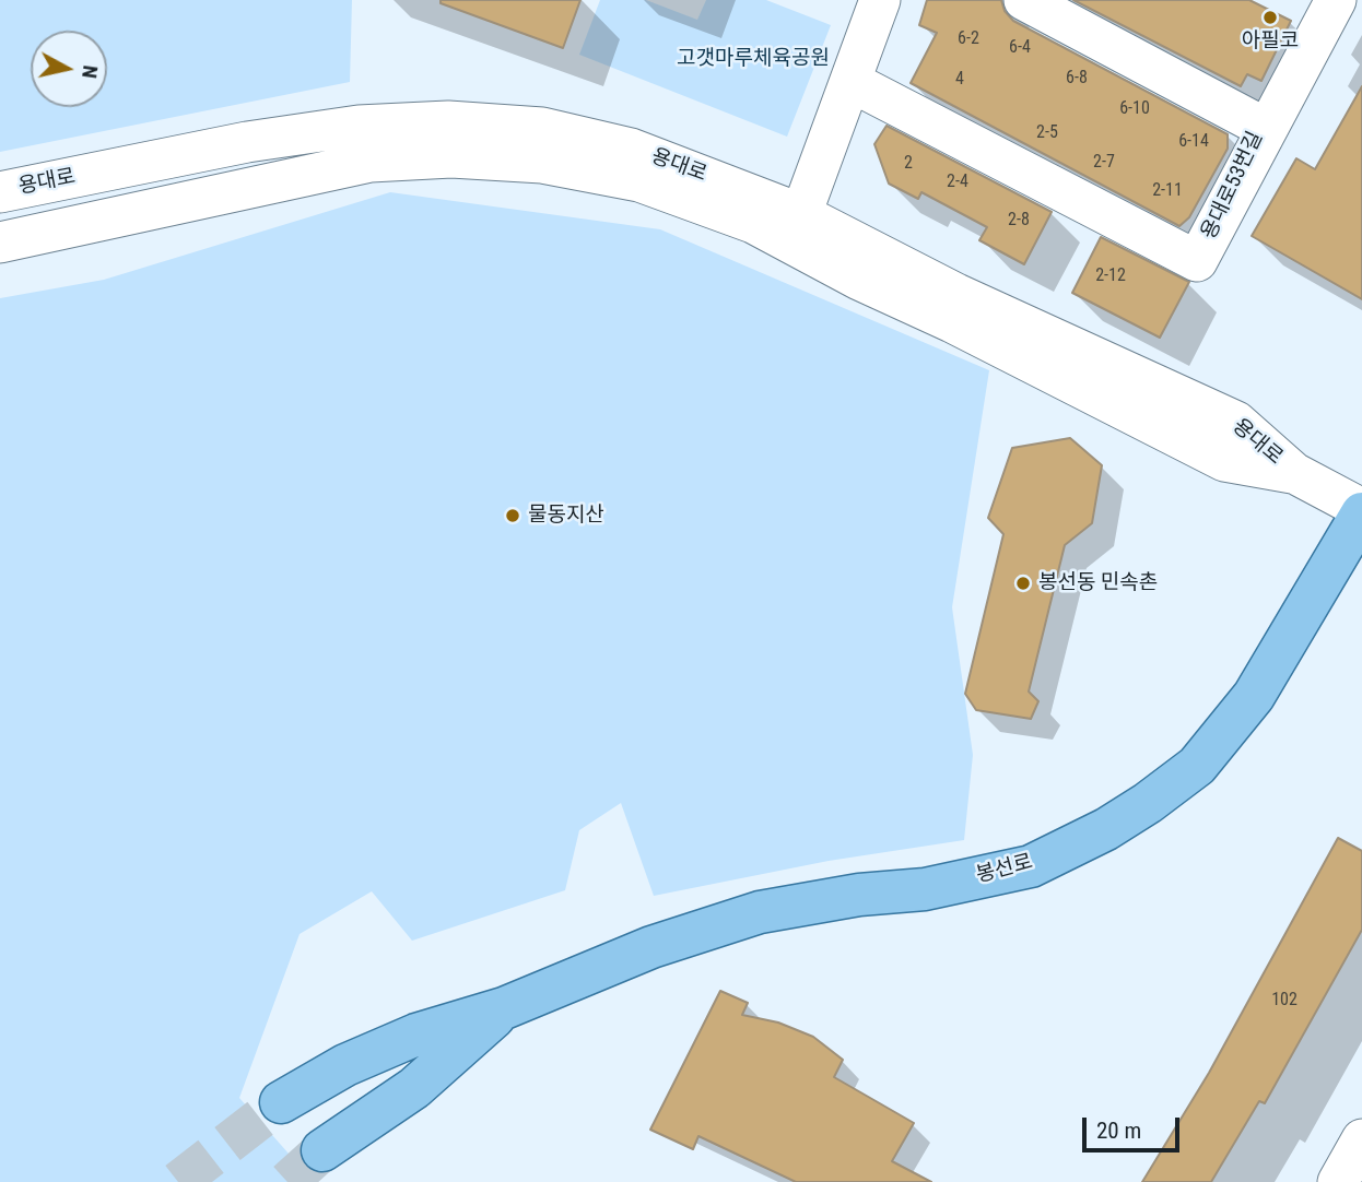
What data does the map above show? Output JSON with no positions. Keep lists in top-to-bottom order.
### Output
{
  "streets": {
    "main road": ["봉선로"],
    "street": ["용대로", "용대로53번길"]
  },
  "crossings": [
    ["용대로", "봉선로"]
  ],
  "parks": ["고갯마루체육공원"],
  "places": ["아필코", "물동지산", "봉선동 민속촌"],
  "house_numbers": [
    "6-2",
    "6-4",
    "6-8",
    "4",
    "6-10",
    "2-5",
    "6-14",
    "2-7",
    "2",
    "2-4",
    "2-11",
    "2-8",
    "2-12",
    "102"
  ],
  "scale_bar": "20 m",
  "north": "right"
}
